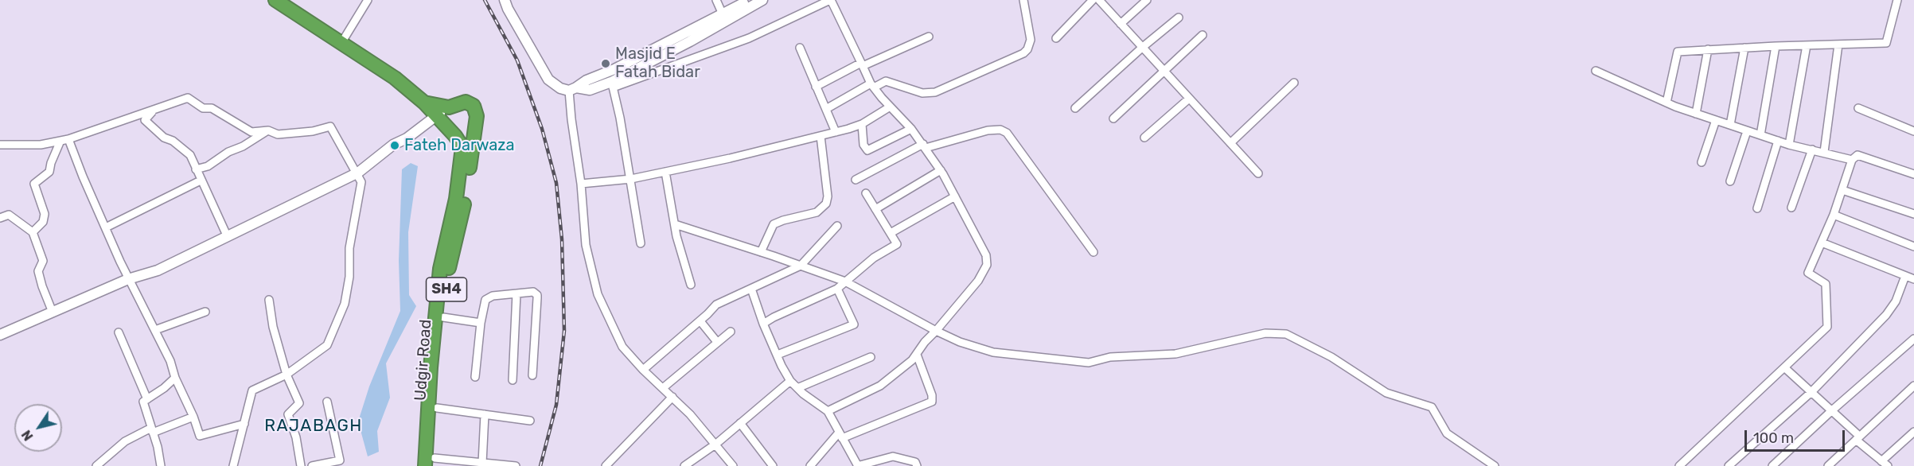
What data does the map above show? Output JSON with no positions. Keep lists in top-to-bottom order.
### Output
{
  "streets": {
    "highway": ["SH4", "Udgir Road"]
  },
  "districts": ["RAJABAGH"],
  "places": ["Masjid E Fatah Bidar", "Fateh Darwaza"],
  "scale_bar": "100 m",
  "north": "bottom left"
}
